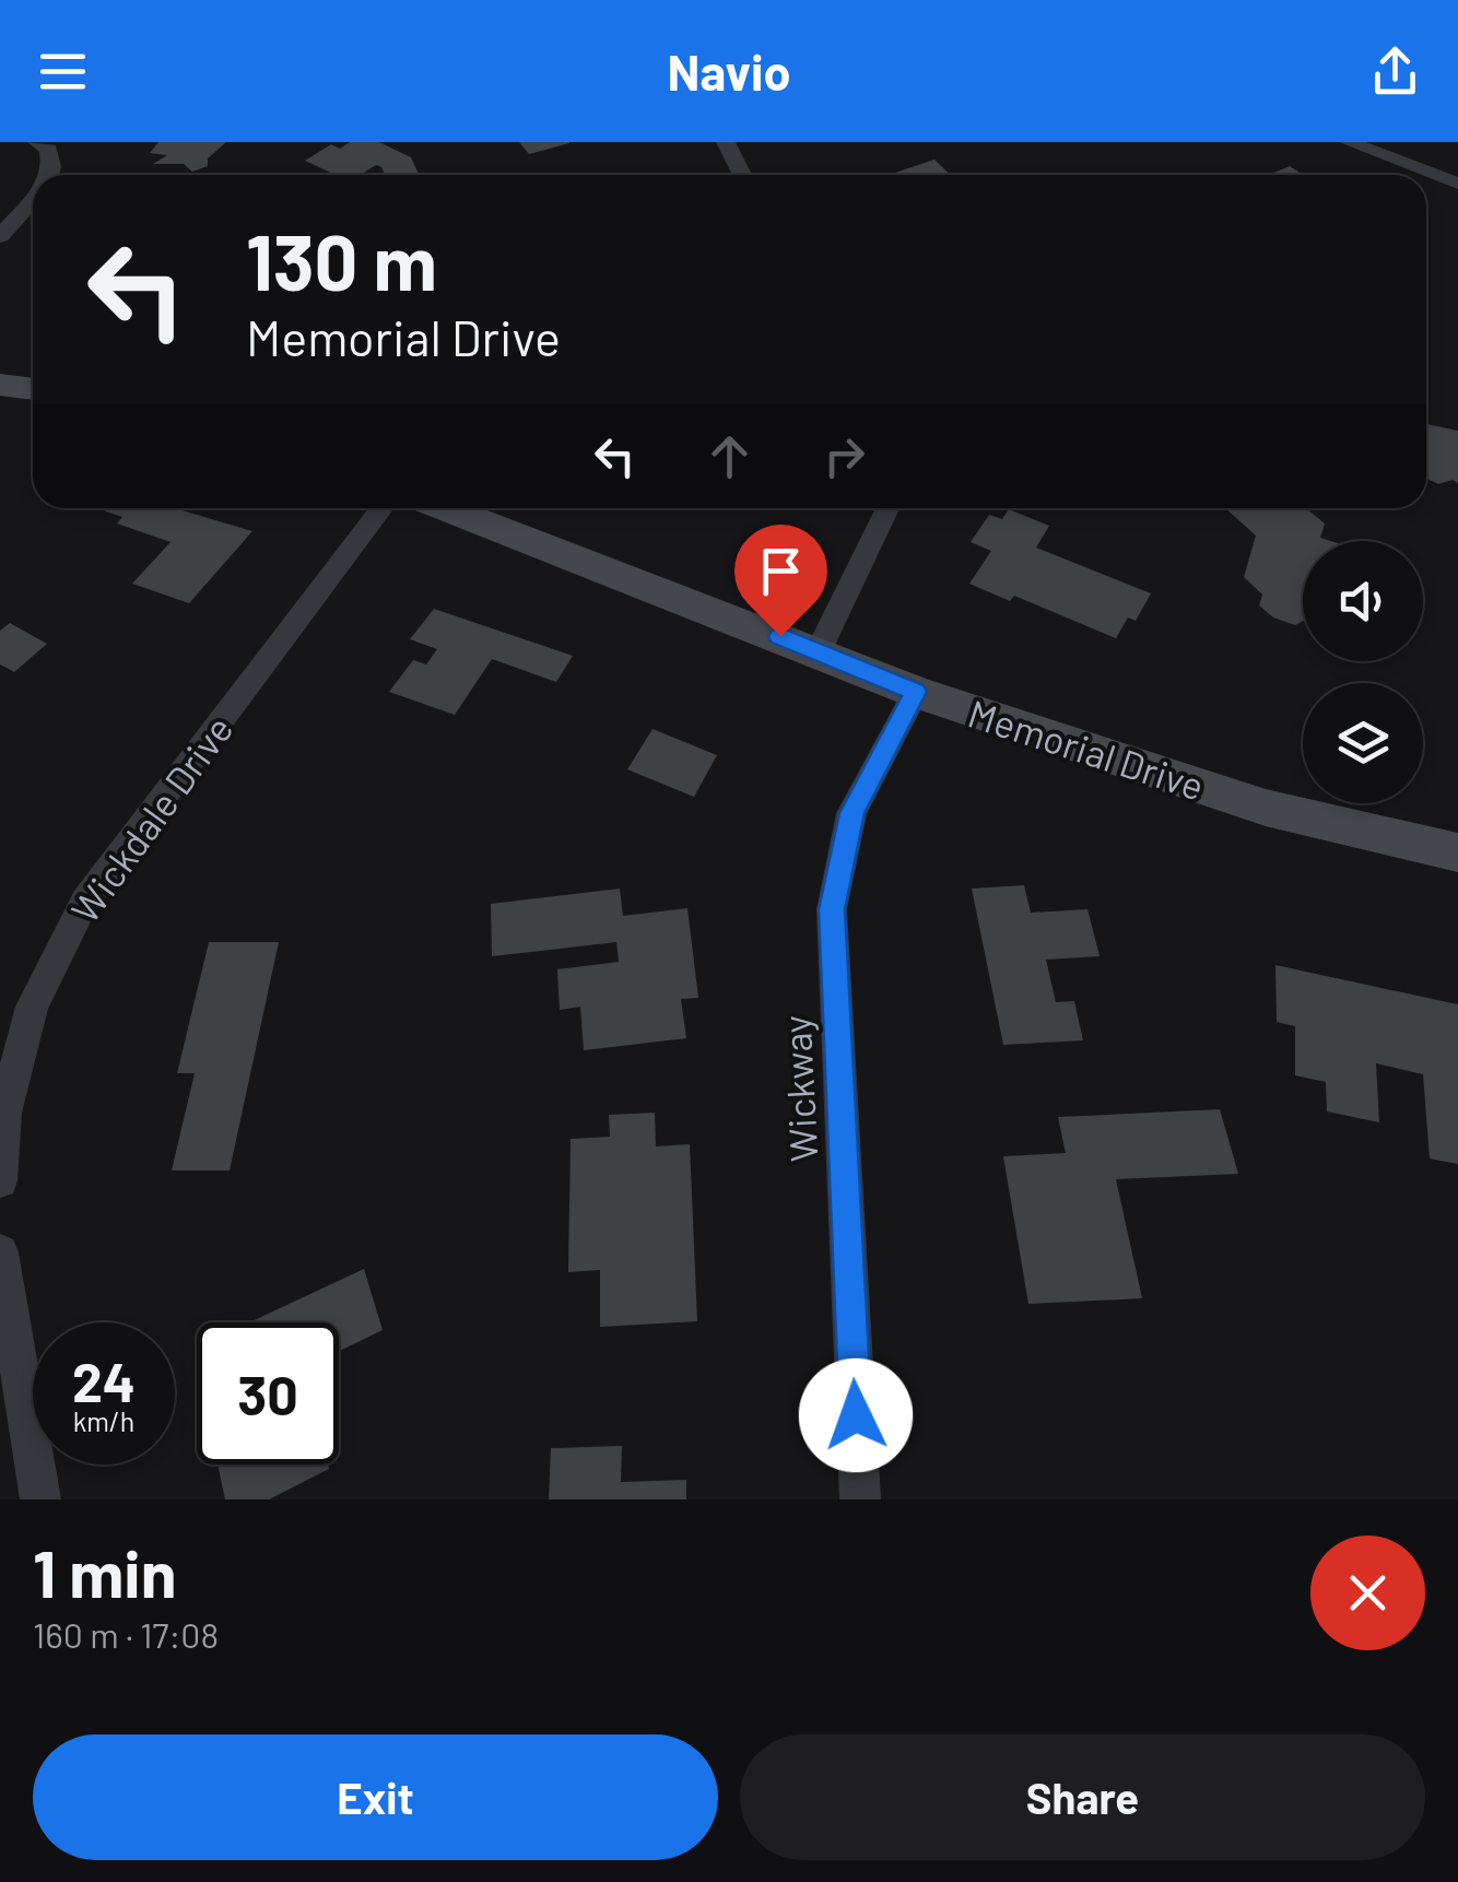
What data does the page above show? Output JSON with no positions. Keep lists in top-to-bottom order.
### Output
{
  "streets": {
    "street": ["Memorial Drive", "Wickdale Drive", "Wickway"]
  },
  "crossings": [
    ["Memorial Drive", "Wickway"]
  ],
  "page": {
    "header": "Navio",
    "turn": ["130 m", "Memorial Drive"],
    "speed": "24 km/h",
    "limit": "30",
    "heading": ["1 min", "160 m · 17:08"],
    "buttons": ["Exit", "Share"]
  }
}
